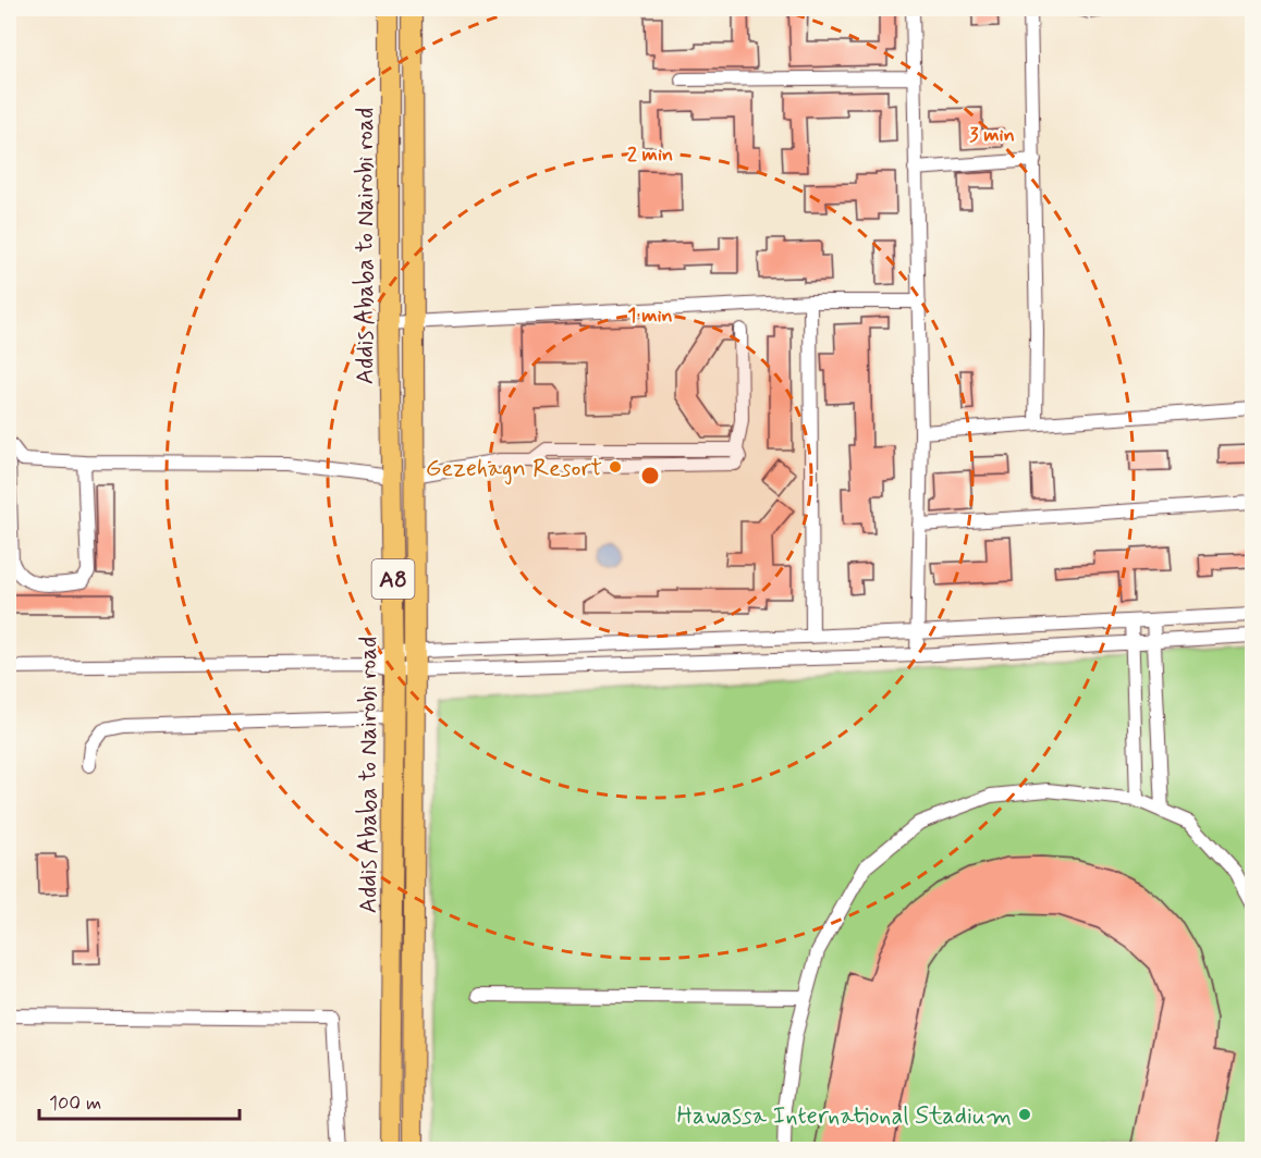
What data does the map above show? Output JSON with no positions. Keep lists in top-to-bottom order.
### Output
{
  "streets": {
    "highway": ["Addis Ababa to Nairobi road", "A8"]
  },
  "places": ["Gezehagn Resort", "Hawassa International Stadium"],
  "scale_bar": "100 m",
  "rings": ["3 min", "2 min", "1 min"]
}
